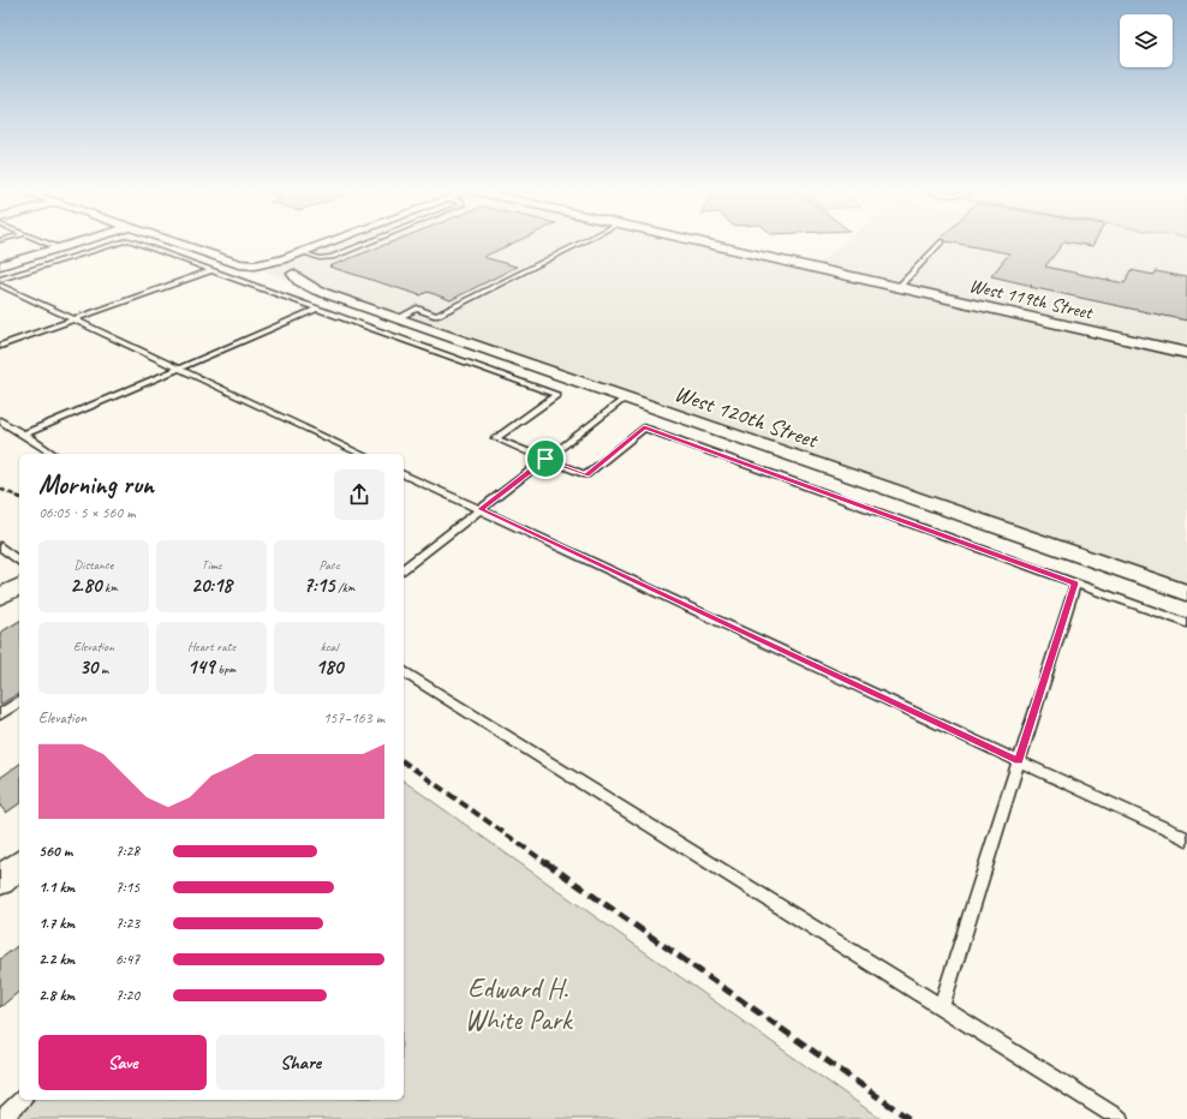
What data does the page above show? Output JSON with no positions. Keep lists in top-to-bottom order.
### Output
{
  "streets": {
    "street": ["West 119th Street", "West 120th Street"]
  },
  "parks": ["Edward H. White Park"],
  "page": {
    "heading": ["Morning run", "06:05 · 5 × 560 m"],
    "stats": [
      ["Distance", "2.80 km"],
      ["Time", "20:18"],
      ["Pace", "7:15 /km"],
      ["Elevation", "30 m"],
      ["Heart rate", "149 bpm"],
      ["kcal", "180"]
    ],
    "chart": ["Elevation", "157–163 m"],
    "list": [
      {
        "name": "560 m",
        "note": "7:28"
      },
      {
        "name": "1.1 km",
        "note": "7:15"
      },
      {
        "name": "1.7 km",
        "note": "7:23"
      },
      {
        "name": "2.2 km",
        "note": "6:47"
      },
      {
        "name": "2.8 km",
        "note": "7:20"
      }
    ],
    "buttons": ["Save", "Share"]
  }
}
